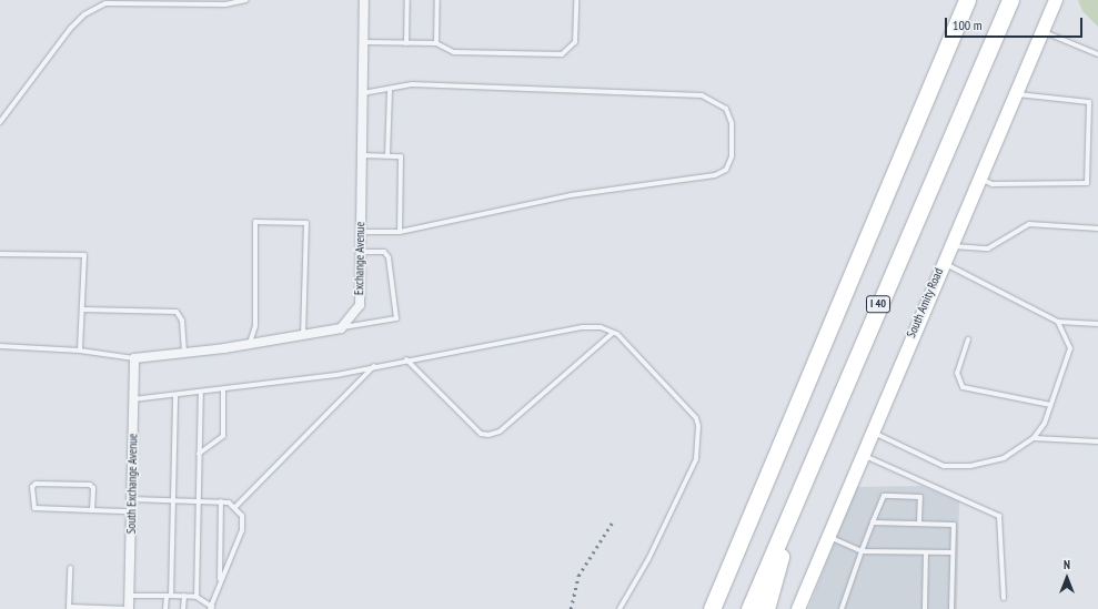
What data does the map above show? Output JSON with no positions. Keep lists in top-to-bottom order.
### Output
{
  "streets": {
    "highway": ["I 40"],
    "main road": ["South Amity Road"],
    "street": ["Exchange Avenue", "South Exchange Avenue"]
  },
  "scale_bar": "100 m",
  "north": "top"
}
